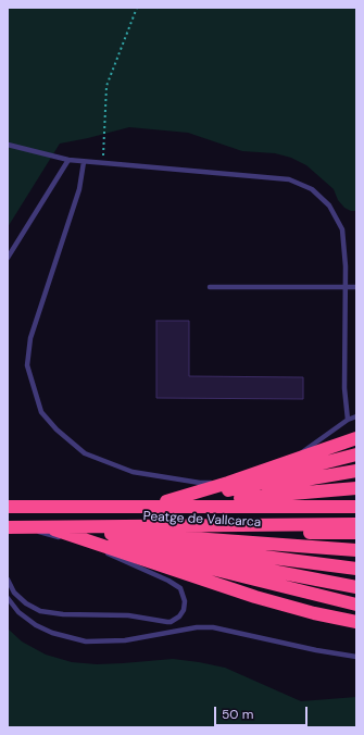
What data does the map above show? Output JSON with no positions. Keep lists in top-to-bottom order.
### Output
{
  "streets": {
    "highway": ["Peatge de Vallcarca"]
  },
  "scale_bar": "50 m"
}
